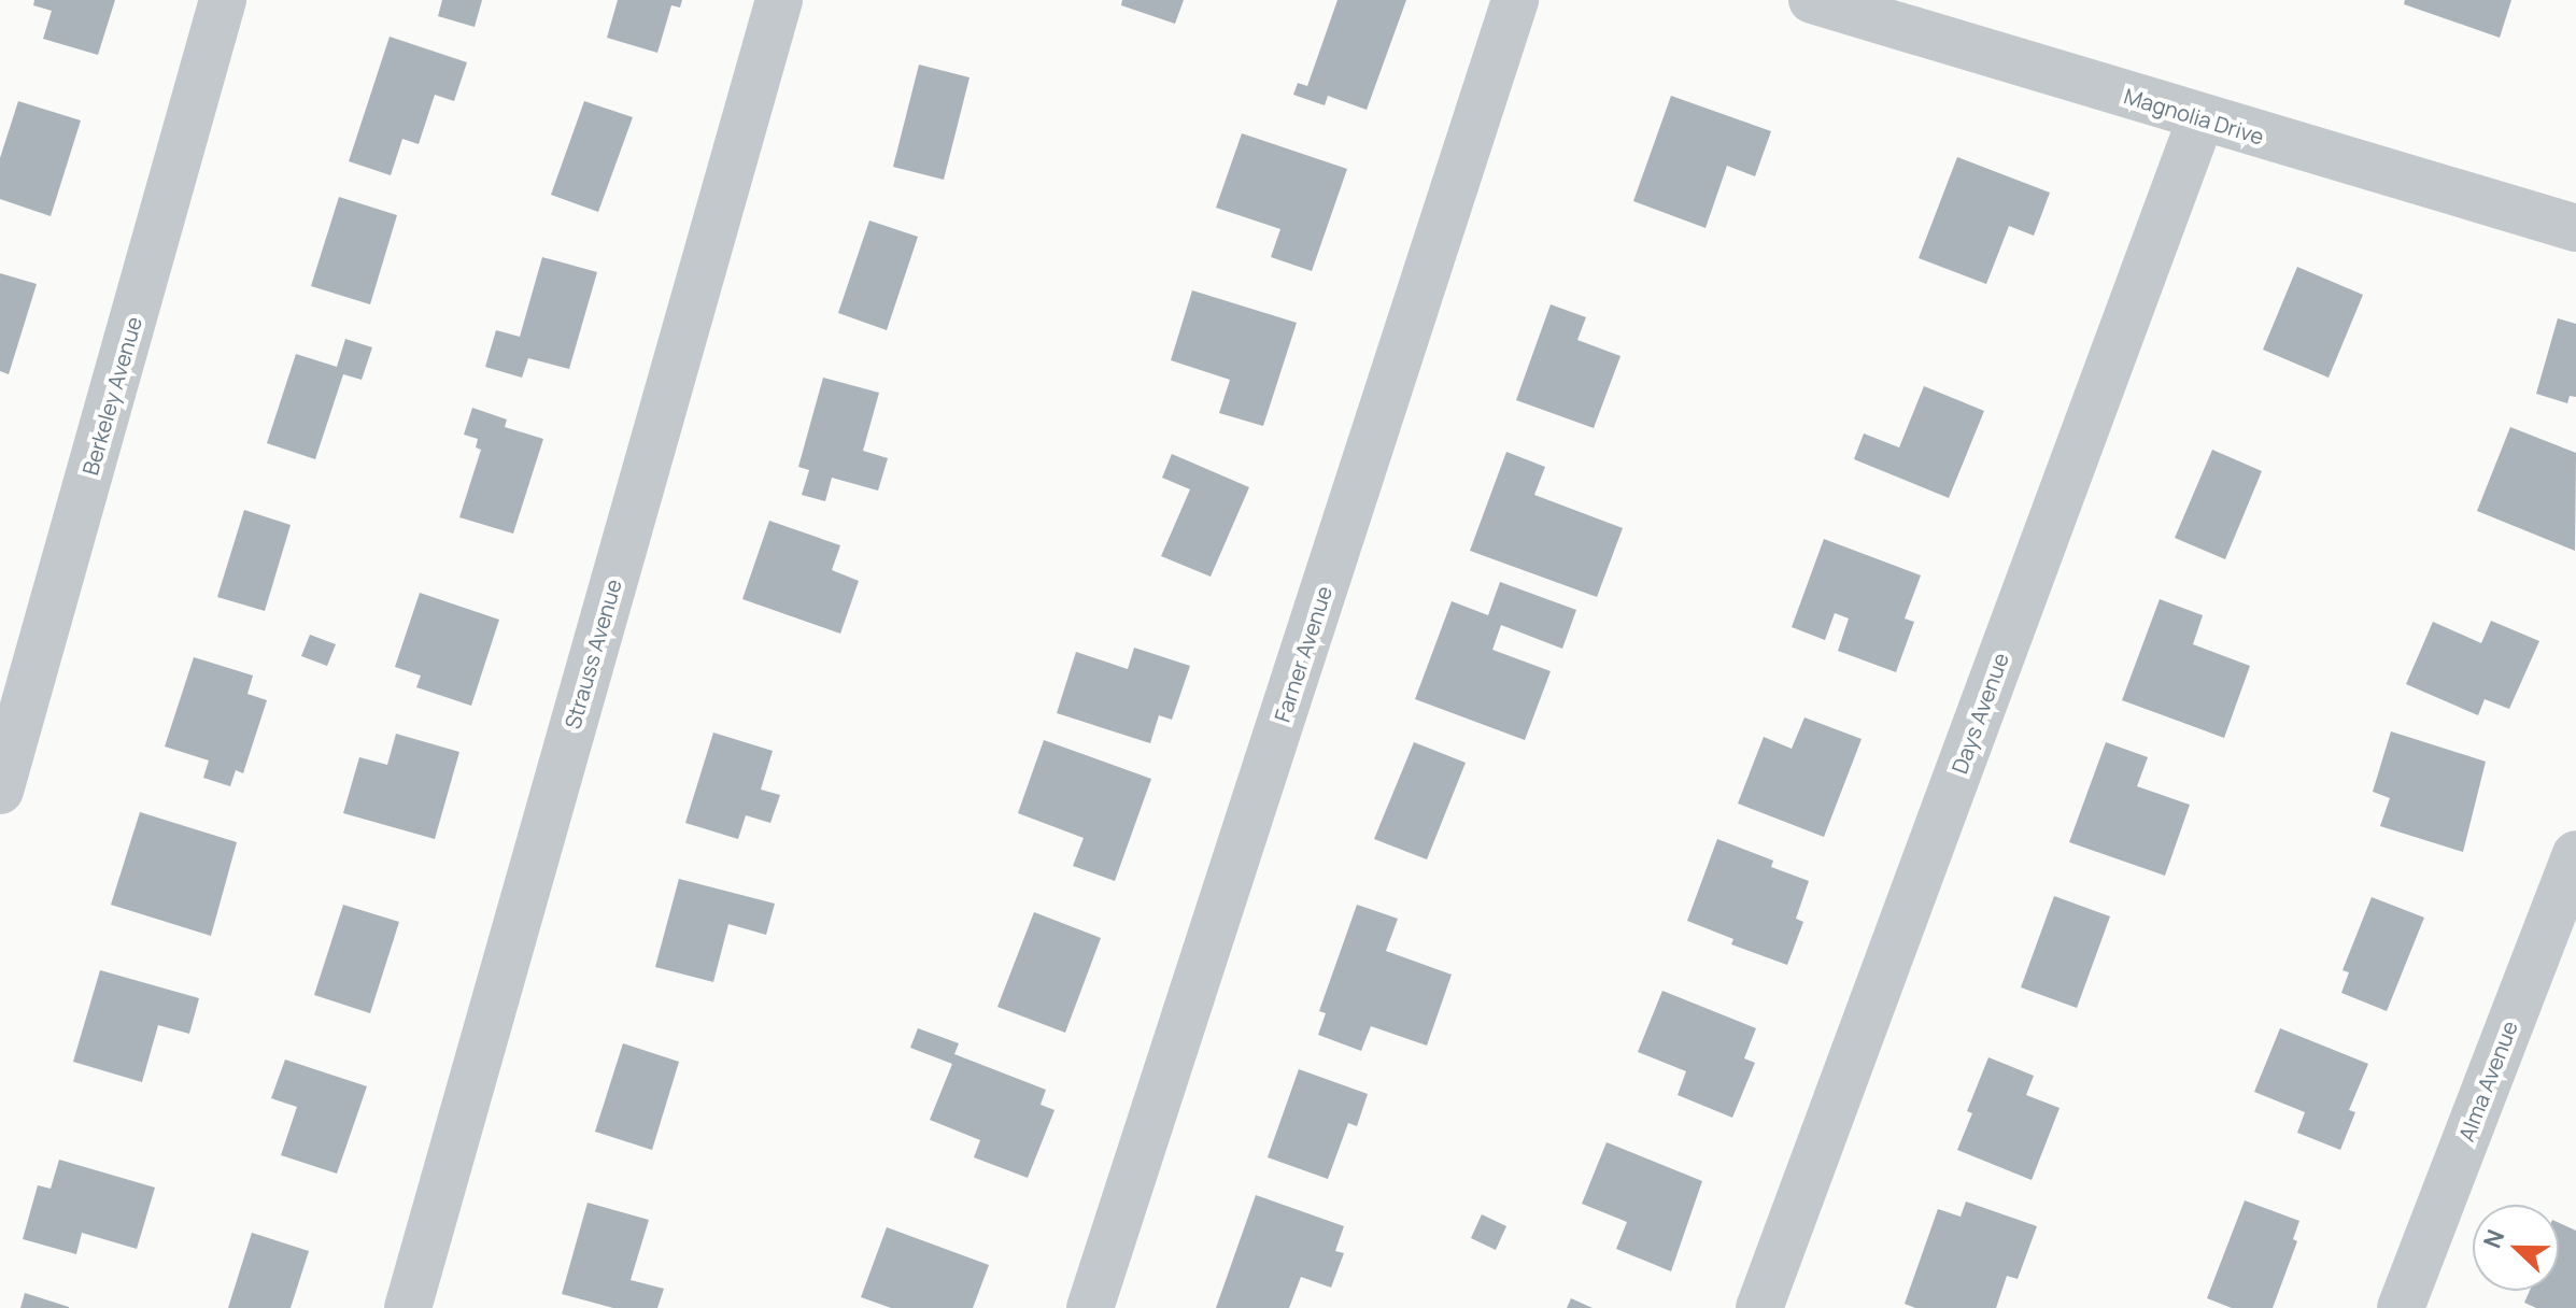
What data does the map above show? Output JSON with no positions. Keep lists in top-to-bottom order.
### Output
{
  "streets": {
    "street": [
      "Magnolia Drive",
      "Berkeley Avenue",
      "Strauss Avenue",
      "Farner Avenue",
      "Days Avenue",
      "Alma Avenue"
    ]
  },
  "crossings": [
    ["Magnolia Drive", "Days Avenue"]
  ],
  "north": "left"
}
